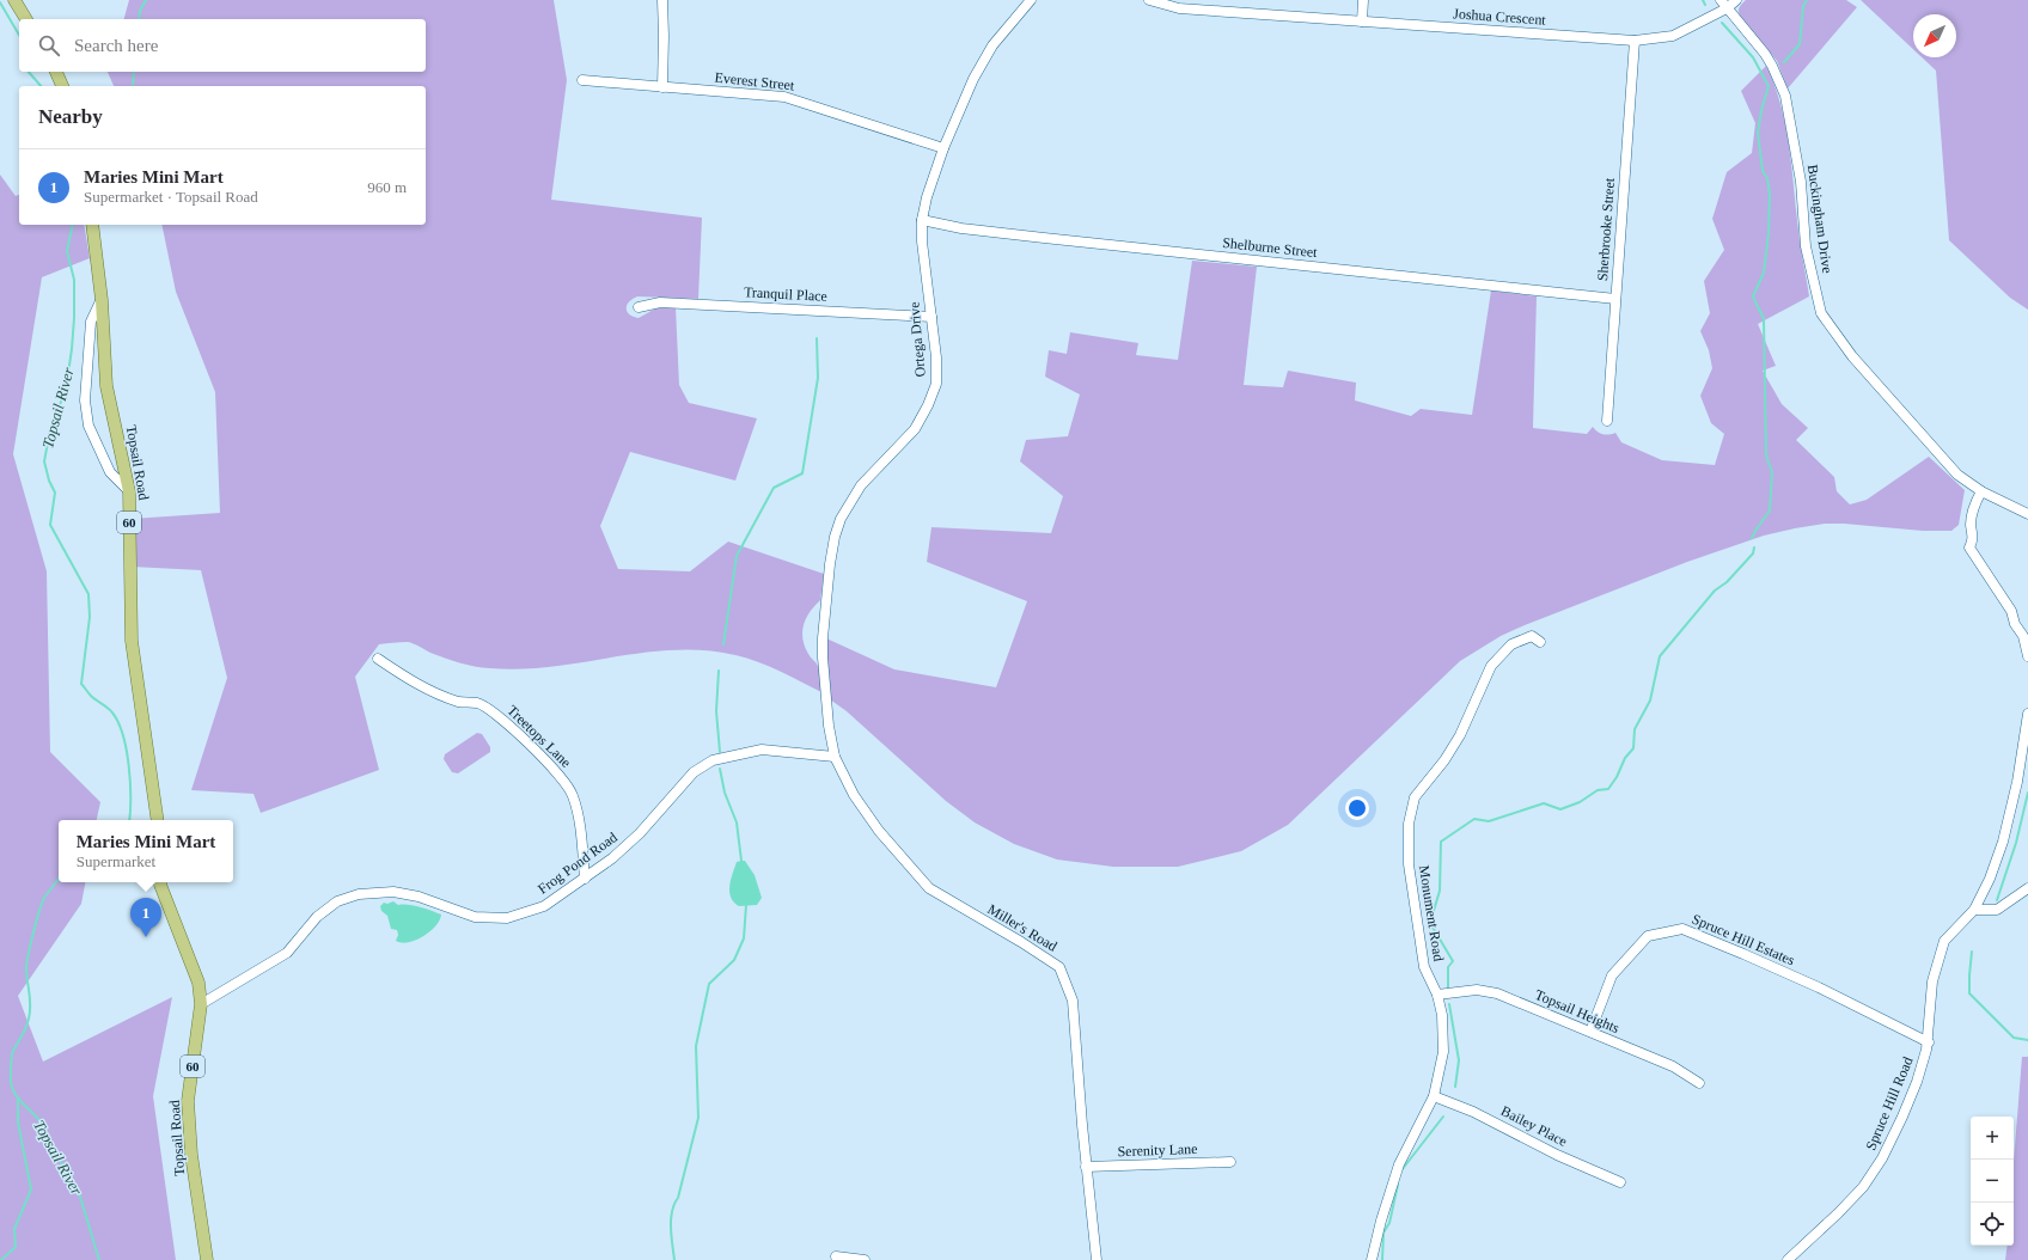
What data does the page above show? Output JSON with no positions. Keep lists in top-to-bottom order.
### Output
{
  "streets": {
    "main road": ["Topsail Road", "60"],
    "street": [
      "Joshua Crescent",
      "Everest Street",
      "Buckingham Drive",
      "Sherbrooke Street",
      "Shelburne Street",
      "Tranquil Place",
      "Ortega Drive",
      "Treetops Lane",
      "Frog Pond Road",
      "Monument Road",
      "Miller's Road",
      "Spruce Hill Estates",
      "Topsail Heights",
      "Spruce Hill Road",
      "Bailey Place",
      "Serenity Lane"
    ]
  },
  "crossings": [
    ["Joshua Crescent", "Buckingham Drive"],
    ["Joshua Crescent", "Sherbrooke Street"],
    ["Everest Street", "Ortega Drive"],
    ["Sherbrooke Street", "Shelburne Street"],
    ["Shelburne Street", "Ortega Drive"],
    ["Tranquil Place", "Ortega Drive"],
    ["Ortega Drive", "Frog Pond Road"],
    ["Ortega Drive", "Miller's Road"],
    ["Topsail Road", "Frog Pond Road"],
    ["Treetops Lane", "Frog Pond Road"],
    ["Frog Pond Road", "Miller's Road"],
    ["Monument Road", "Topsail Heights"],
    ["Monument Road", "Bailey Place"],
    ["Miller's Road", "Serenity Lane"],
    ["Spruce Hill Estates", "Topsail Heights"],
    ["Spruce Hill Estates", "Spruce Hill Road"]
  ],
  "water": ["Topsail River"],
  "north": "bottom left",
  "page": {
    "search": "Search here",
    "heading": "Nearby",
    "list": [
      {
        "mark": "1",
        "name": "Maries Mini Mart",
        "note": "Supermarket · Topsail Road",
        "value": "960 m"
      }
    ],
    "popup": ["Maries Mini Mart", "Supermarket"],
    "pins": "1",
    "map_buttons": ["+", "−"]
  }
}
